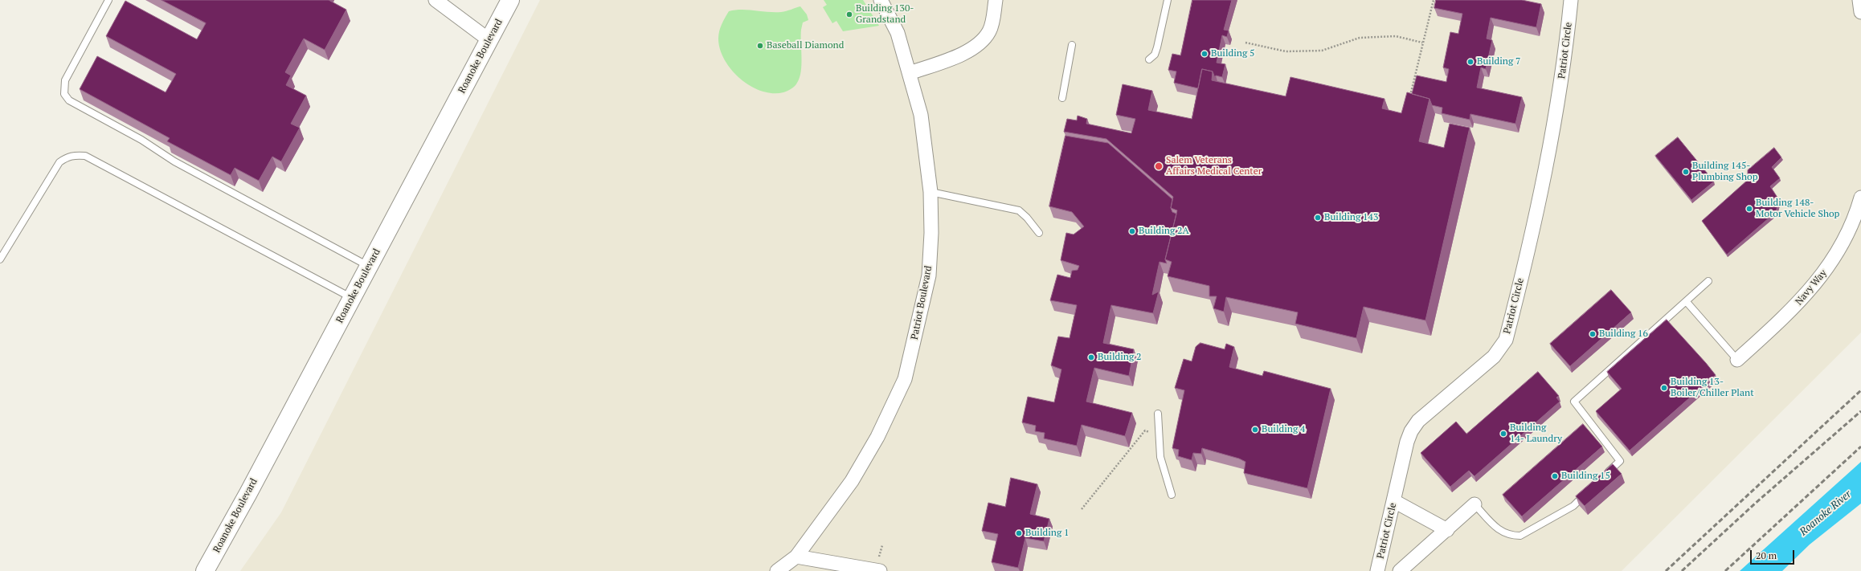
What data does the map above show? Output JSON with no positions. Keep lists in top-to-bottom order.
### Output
{
  "streets": {
    "main road": ["Roanoke Boulevard"],
    "street": ["Patriot Circle", "Navy Way", "Patriot Boulevard"]
  },
  "water": ["Roanoke River"],
  "places": [
    "Building 130- Grandstand",
    "Baseball Diamond",
    "Building 5",
    "Building 7",
    "Salem Veterans Affairs Medical Center",
    "Building 145- Plumbing Shop",
    "Building 148- Motor Vehicle Shop",
    "Building 143",
    "Building 2A",
    "Building 16",
    "Building 2",
    "Building 13- Boiler/Chiller Plant",
    "Building 4",
    "Building 14- Laundry",
    "Building 15",
    "Building 1"
  ],
  "scale_bar": "20 m"
}
